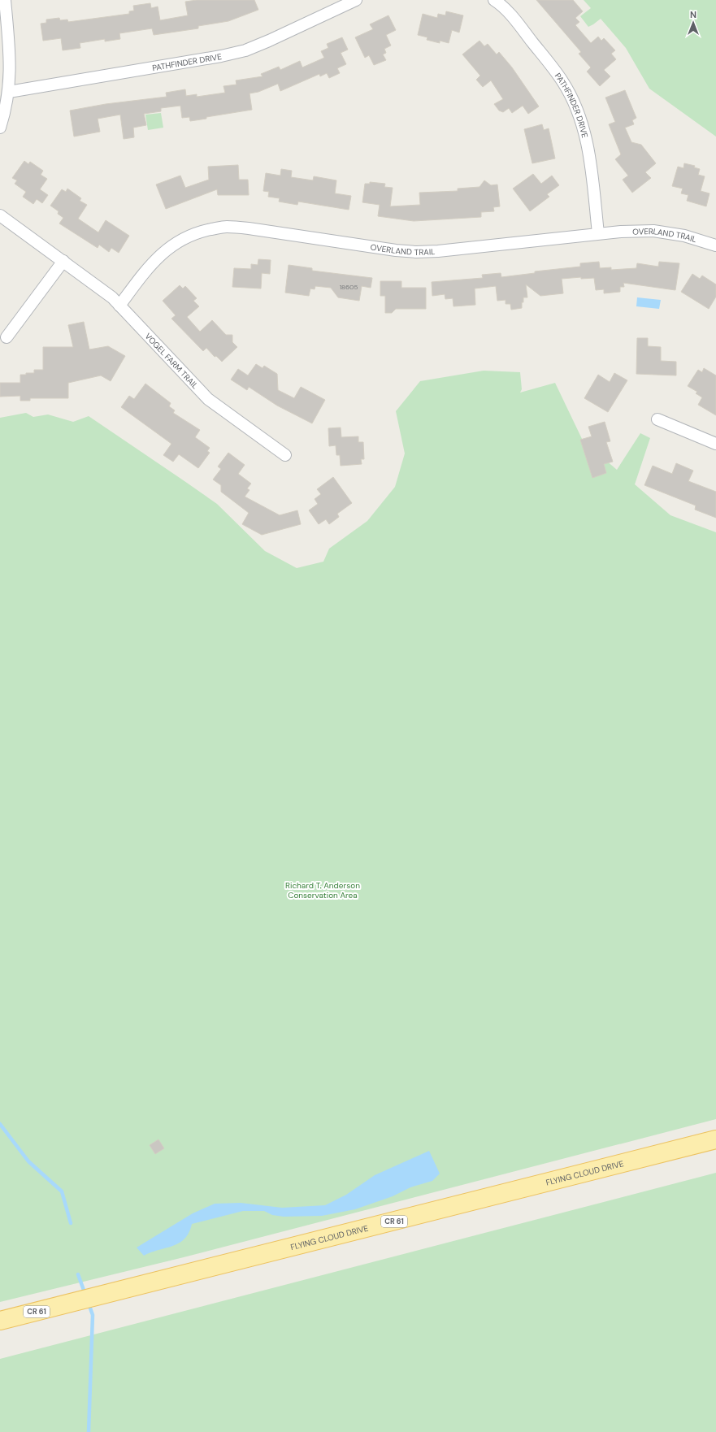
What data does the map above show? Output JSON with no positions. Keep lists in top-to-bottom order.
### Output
{
  "streets": {
    "main road": ["FLYING CLOUD DRIVE", "CR 61"],
    "street": ["PATHFINDER DRIVE", "OVERLAND TRAIL", "VOGEL FARM TRAIL"]
  },
  "crossings": [
    ["PATHFINDER DRIVE", "OVERLAND TRAIL"],
    ["OVERLAND TRAIL", "VOGEL FARM TRAIL"]
  ],
  "parks": ["Richard T. Anderson Conservation Area"],
  "house_numbers": ["18605"],
  "north": "top"
}
